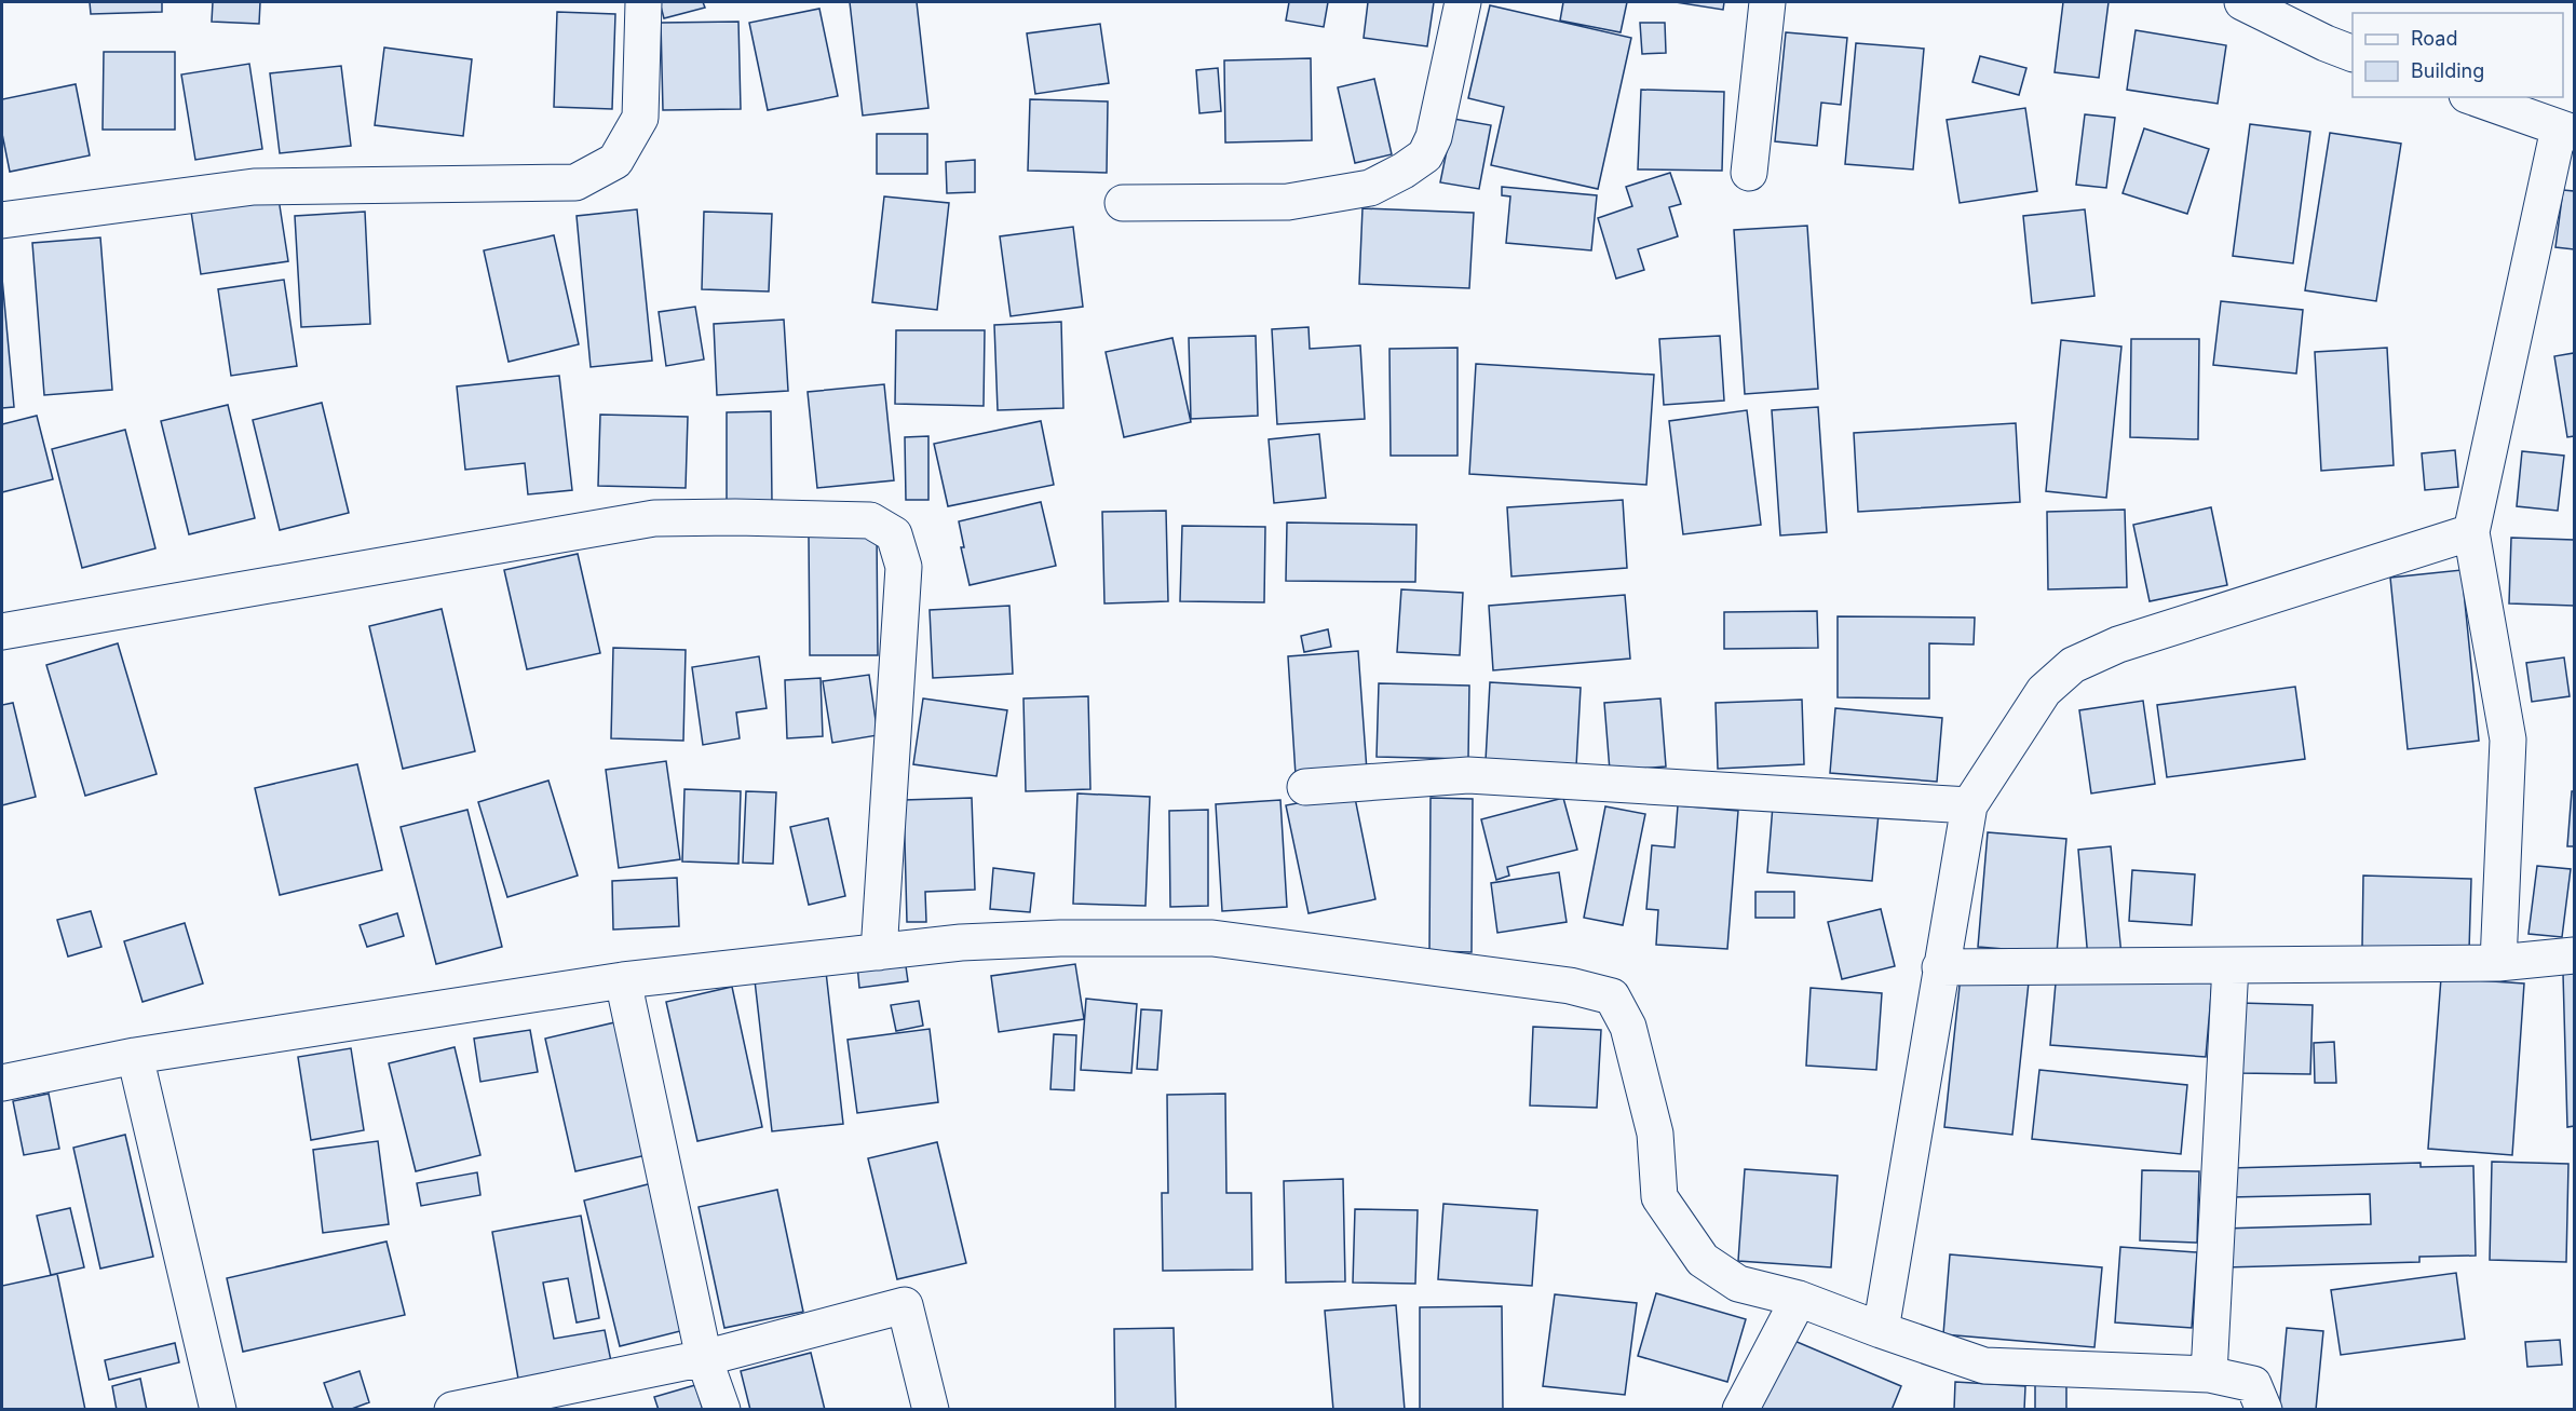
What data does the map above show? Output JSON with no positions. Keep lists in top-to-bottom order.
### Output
{
  "legend": ["Road", "Building"]
}
